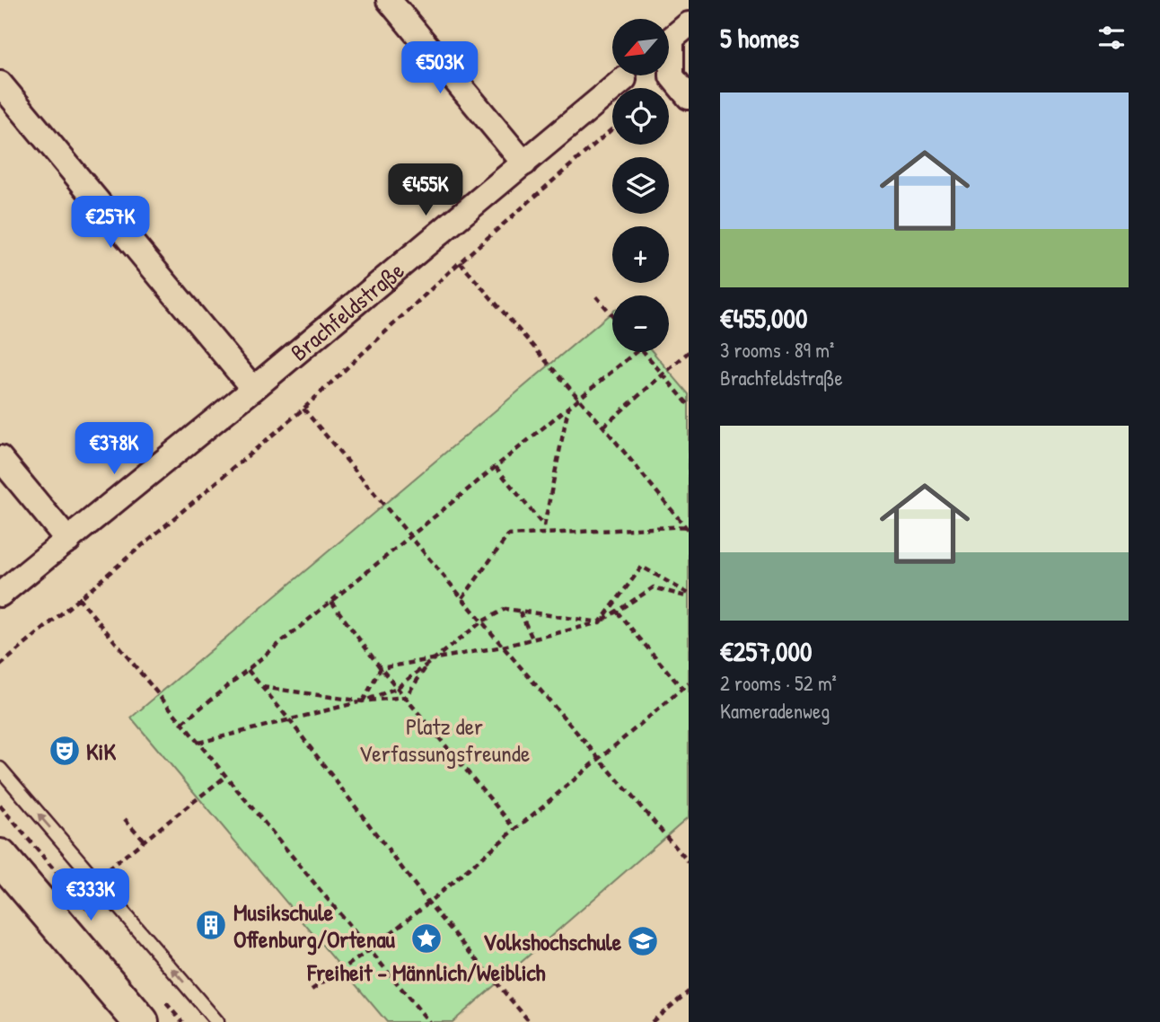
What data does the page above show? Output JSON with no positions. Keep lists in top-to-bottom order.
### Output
{
  "streets": {
    "street": ["Brachfeldstraße"]
  },
  "parks": ["Platz der Verfassungsfreunde"],
  "places": {
    "theatre": ["KiK"],
    "building": ["Musikschule Offenburg/Ortenau"],
    "place": ["Freiheit - Männlich/Weiblich"],
    "school or university": ["Volkshochschule"]
  },
  "north": "bottom left",
  "page": {
    "heading": "5 homes",
    "map_buttons": ["+", "−"],
    "price": [
      "€503K",
      "€455K",
      "€257K",
      "€378K",
      "€333K"
    ],
    "list": [
      {
        "name": "€455,000",
        "note": "3 rooms · 89 m² · Brachfeldstraße"
      },
      {
        "name": "€257,000",
        "note": "2 rooms · 52 m² · Kameradenweg"
      }
    ]
  }
}
